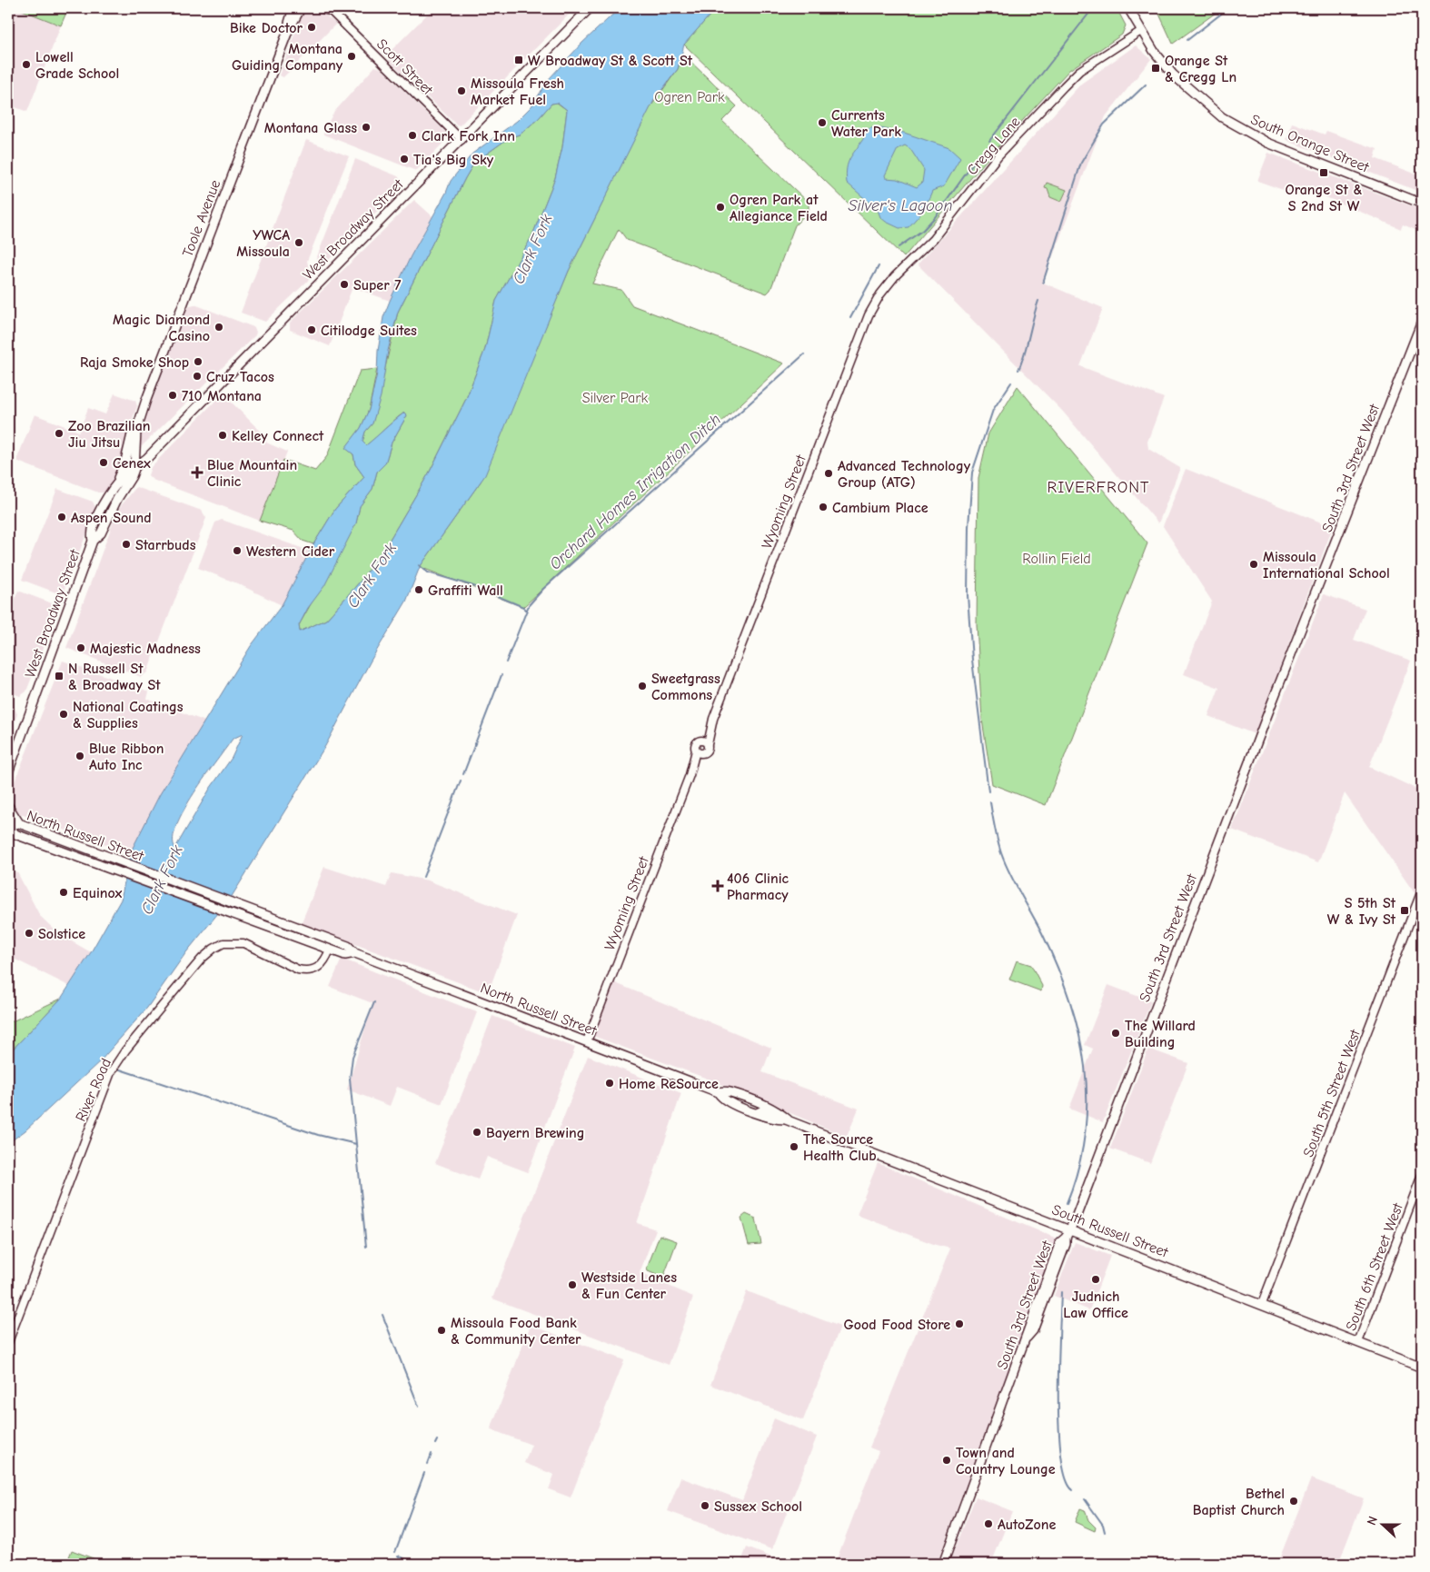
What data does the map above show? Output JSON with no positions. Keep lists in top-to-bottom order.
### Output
{
  "streets": {
    "main road": [
      "South Orange Street",
      "Toole Avenue",
      "West Broadway Street",
      "South 3rd Street West",
      "North Russell Street",
      "South Russell Street"
    ],
    "street": [
      "Scott Street",
      "Cregg Lane",
      "Wyoming Street",
      "River Road",
      "South 5th Street West",
      "South 6th Street West"
    ]
  },
  "crossings": [
    ["Scott Street", "West Broadway Street"],
    ["South Orange Street", "Cregg Lane"],
    ["Cregg Lane", "Wyoming Street"],
    ["Toole Avenue", "West Broadway Street"],
    ["South 3rd Street West", "South Russell Street"],
    ["Wyoming Street", "North Russell Street"],
    ["North Russell Street", "River Road"],
    ["North Russell Street", "South Russell Street"],
    ["South 5th Street West", "South Russell Street"],
    ["South Russell Street", "South 6th Street West"]
  ],
  "districts": ["RIVERFRONT"],
  "water": ["Silver's Lagoon", "Clark Fork", "Orchard Homes Irrigation Ditch"],
  "parks": ["Ogren Park", "Silver Park", "Rollin Field"],
  "places": {
    "other": [
      "Bike Doctor",
      "Montana Guiding Company",
      "Lowell Grade School",
      "Missoula Fresh Market Fuel",
      "Currents Water Park",
      "Montana Glass",
      "Clark Fork Inn",
      "Tia's Big Sky",
      "Ogren Park at Allegiance Field",
      "YWCA Missoula",
      "Super 7",
      "Magic Diamond Casino",
      "Citilodge Suites",
      "Raja Smoke Shop",
      "Cruz Tacos",
      "710 Montana",
      "Zoo Brazilian Jiu Jitsu",
      "Kelley Connect",
      "Cenex",
      "Advanced Technology Group (ATG)",
      "Cambium Place",
      "Aspen Sound",
      "Starrbuds",
      "Western Cider",
      "Missoula International School",
      "Graffiti Wall",
      "Majestic Madness",
      "Sweetgrass Commons",
      "National Coatings & Supplies",
      "Blue Ribbon Auto Inc",
      "Equinox",
      "Solstice",
      "The Willard Building",
      "Home ReSource",
      "Bayern Brewing",
      "The Source Health Club",
      "Judnich Law Office",
      "Westside Lanes & Fun Center",
      "Good Food Store",
      "Missoula Food Bank & Community Center",
      "Town and Country Lounge",
      "Bethel Baptist Church",
      "Sussex School",
      "AutoZone"
    ],
    "transit": [
      "W Broadway St & Scott St",
      "Orange St & Cregg Ln",
      "Orange St & S 2nd St W",
      "N Russell St & Broadway St",
      "S 5th St W & Ivy St"
    ],
    "health": ["Blue Mountain Clinic", "406 Clinic Pharmacy"]
  },
  "north": "left"
}
